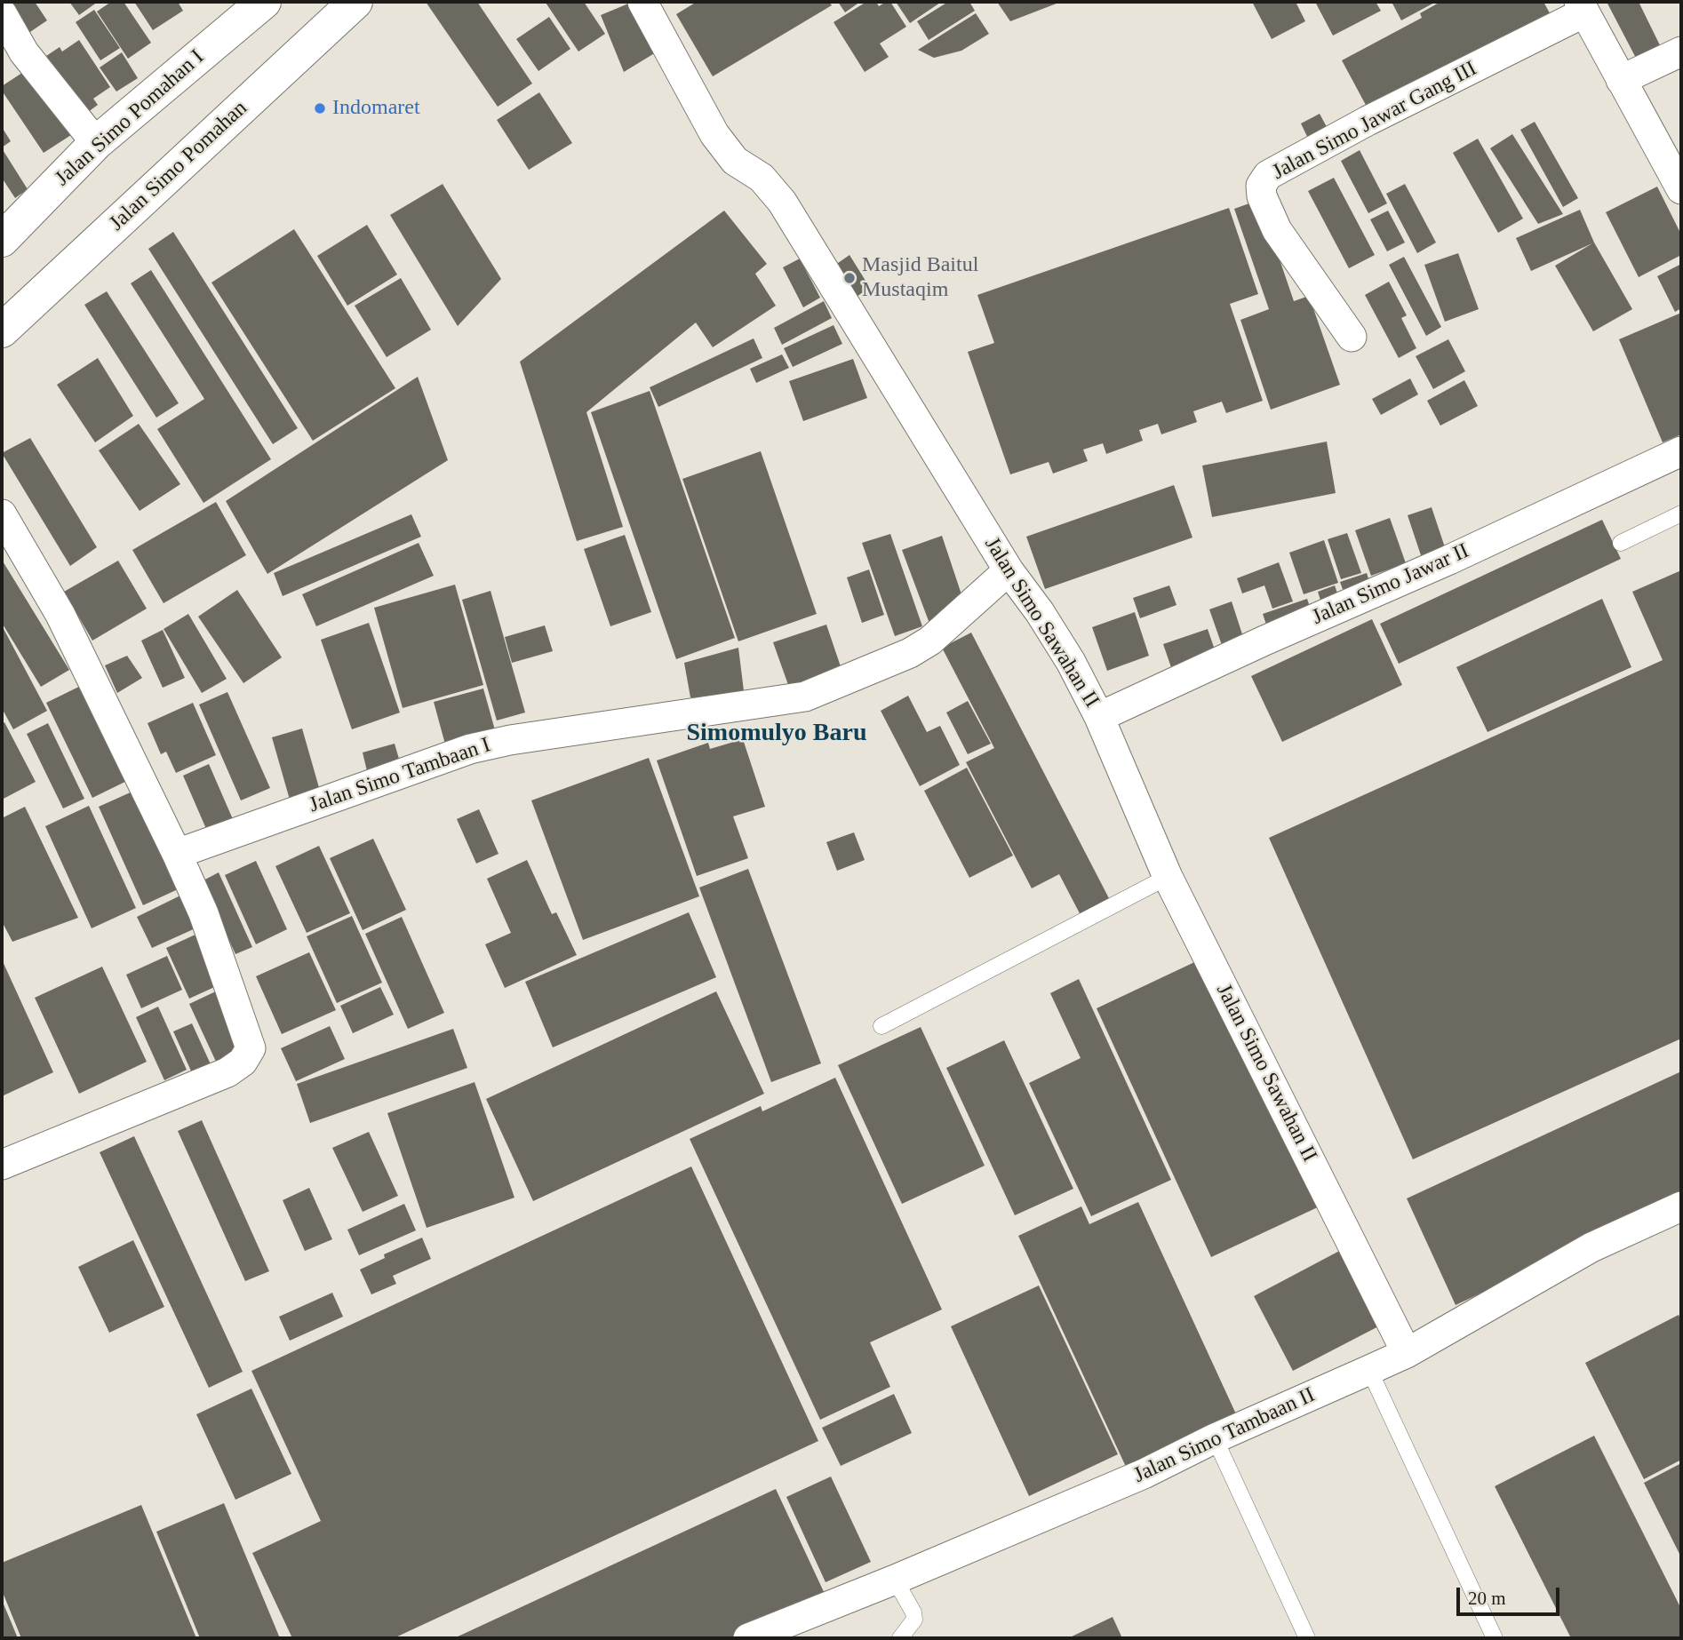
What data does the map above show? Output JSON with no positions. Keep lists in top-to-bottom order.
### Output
{
  "streets": {
    "main road": ["Jalan Simo Pomahan I", "Jalan Simo Pomahan"],
    "street": [
      "Jalan Simo Jawar Gang III",
      "Jalan Simo Jawar II",
      "Jalan Simo Sawahan II",
      "Jalan Simo Tambaan I",
      "Jalan Simo Tambaan II"
    ]
  },
  "crossings": [
    ["Jalan Simo Jawar II", "Jalan Simo Sawahan II"],
    ["Jalan Simo Sawahan II", "Jalan Simo Tambaan I"],
    ["Jalan Simo Sawahan II", "Jalan Simo Tambaan II"]
  ],
  "districts": ["Simomulyo Baru"],
  "places": ["Indomaret", "Masjid Baitul Mustaqim"],
  "scale_bar": "20 m"
}
